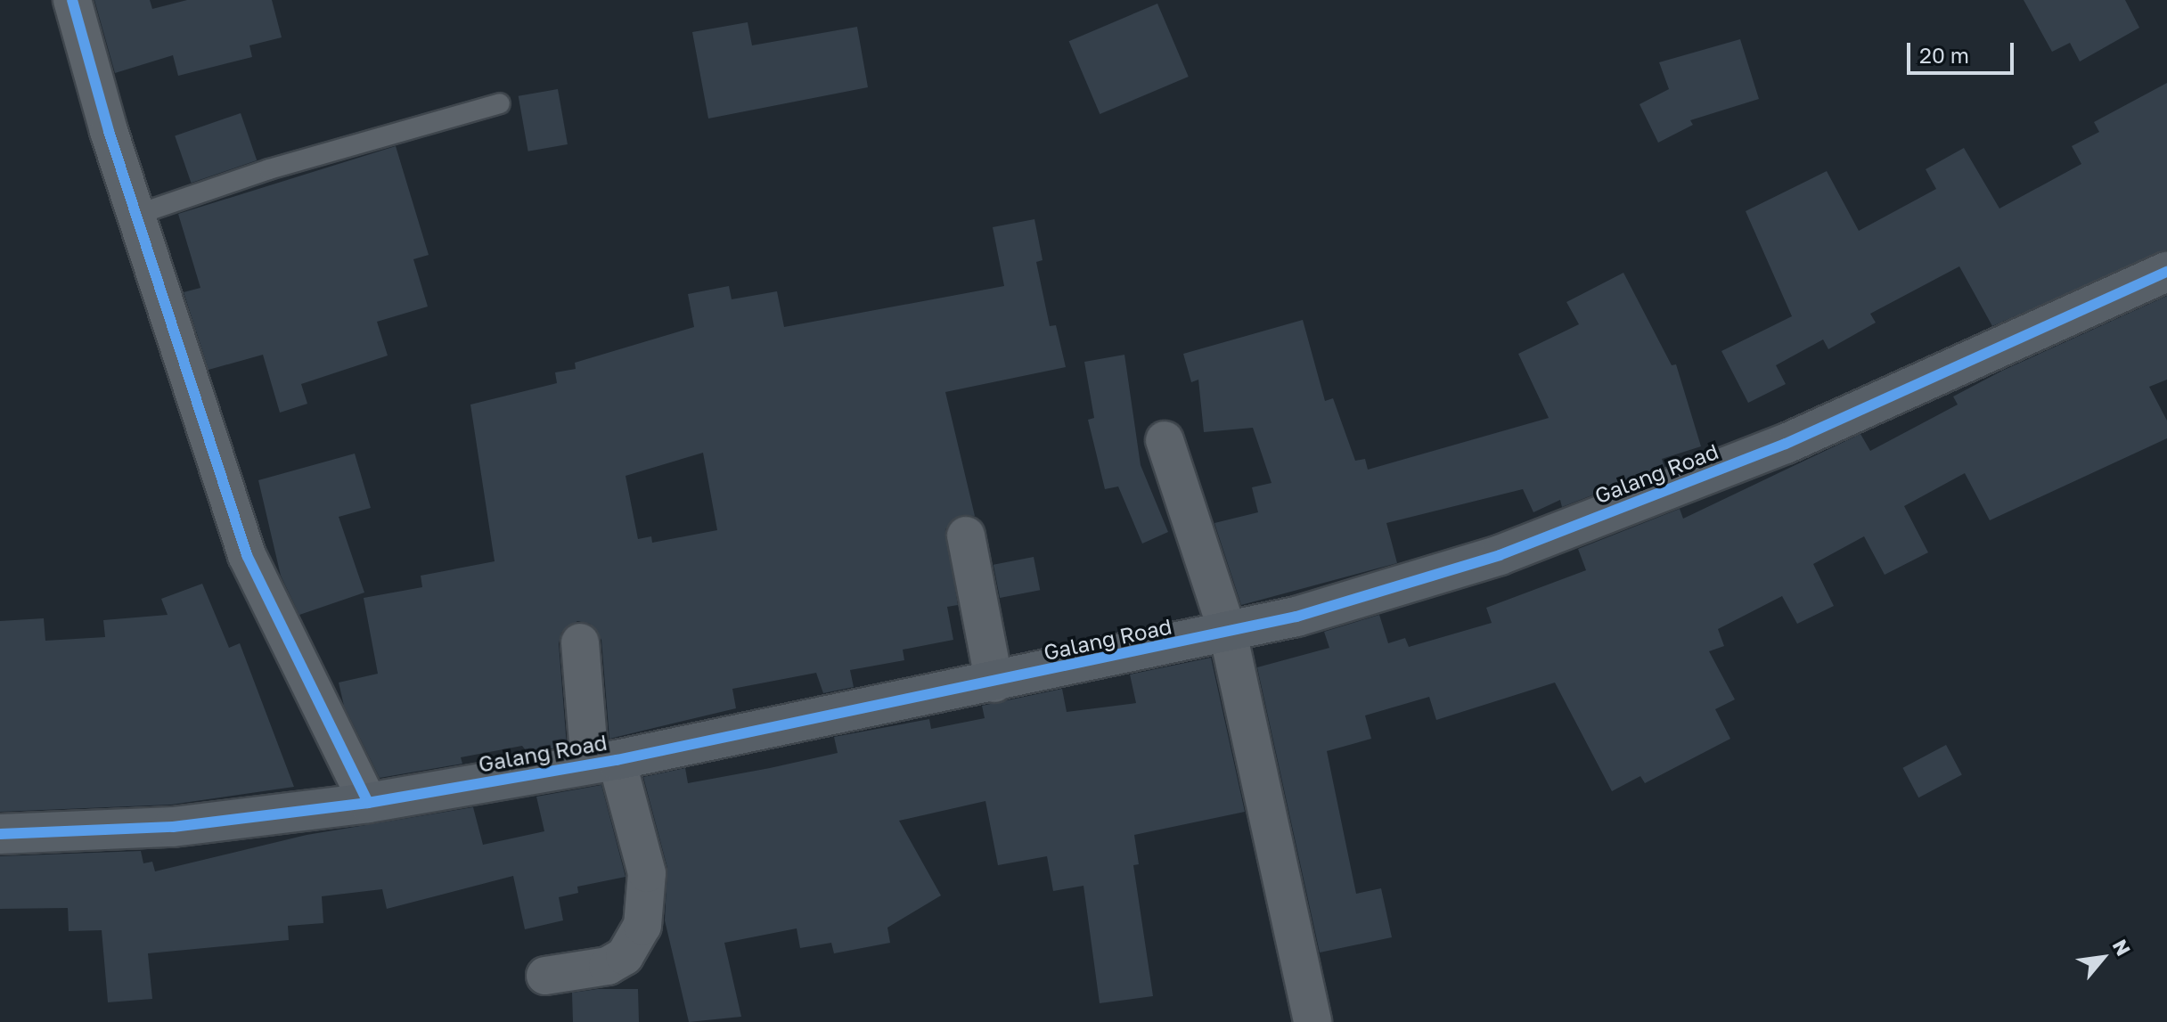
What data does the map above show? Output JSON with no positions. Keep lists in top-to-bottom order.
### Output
{
  "streets": {
    "street": ["Galang Road"]
  },
  "scale_bar": "20 m",
  "north": "top right"
}
